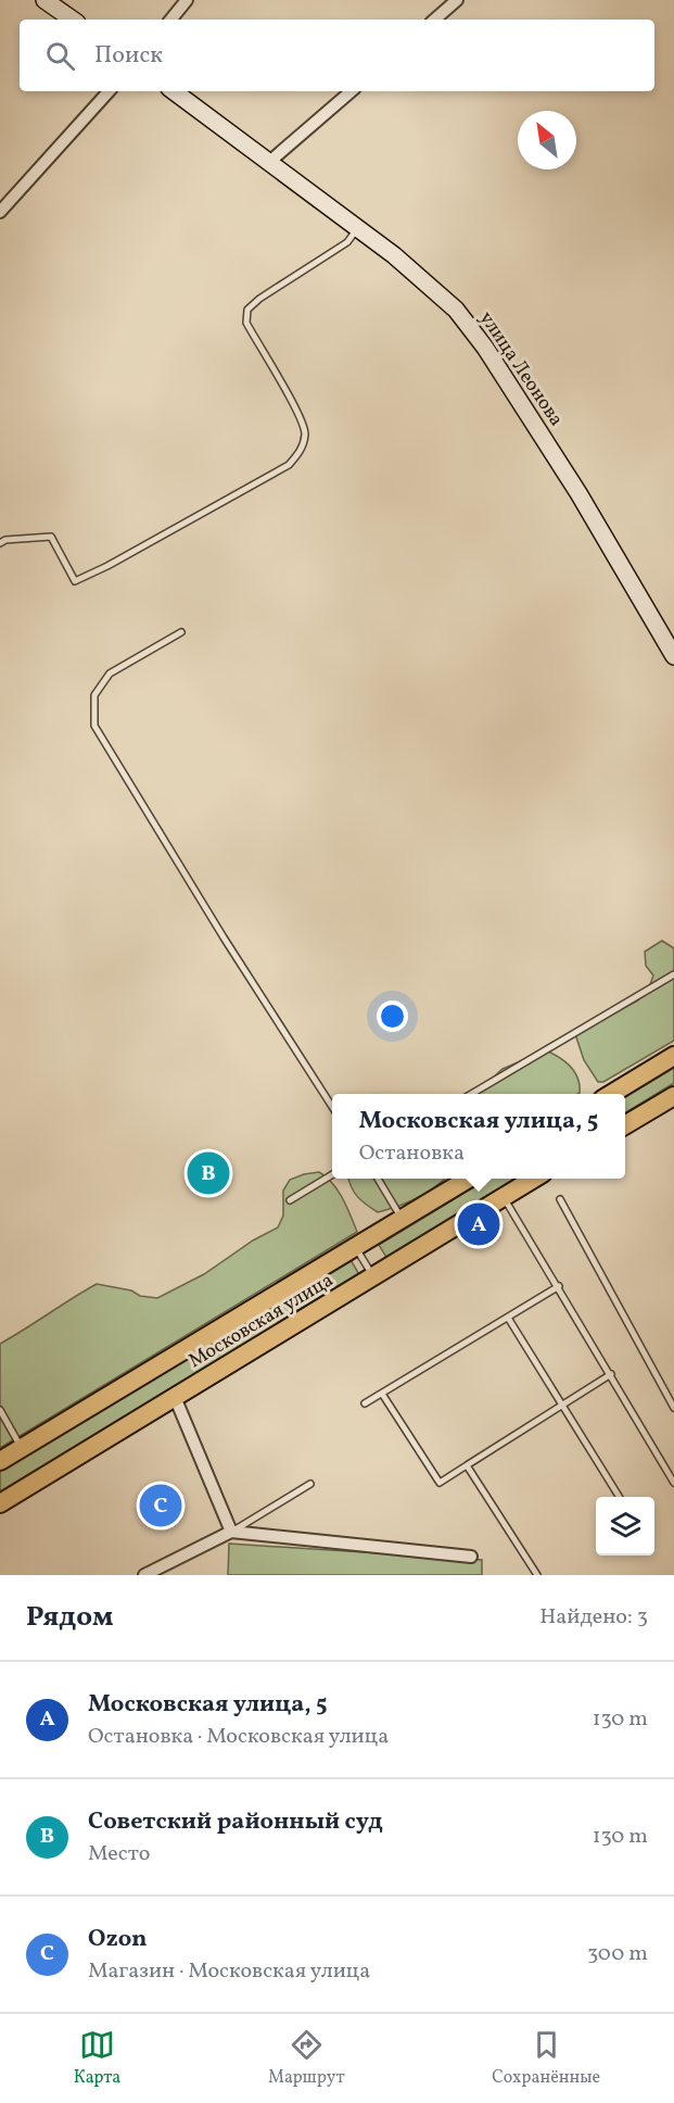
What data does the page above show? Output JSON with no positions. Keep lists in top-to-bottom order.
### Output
{
  "streets": {
    "main road": ["Московская улица"],
    "street": ["улица Леонова"]
  },
  "north": "top left",
  "page": {
    "search": "Поиск",
    "popup": ["Московская улица, 5", "Остановка"],
    "pins": ["B", "A", "C"],
    "heading": ["Рядом", "Найдено: 3"],
    "list": [
      {
        "mark": "A",
        "name": "Московская улица, 5",
        "note": "Остановка · Московская улица",
        "value": "130 m"
      },
      {
        "mark": "B",
        "name": "Советский районный суд",
        "note": "Место",
        "value": "130 m"
      },
      {
        "mark": "C",
        "name": "Ozon",
        "note": "Магазин · Московская улица",
        "value": "300 m"
      }
    ],
    "nav": ["Карта", "Маршрут", "Сохранённые"]
  }
}
